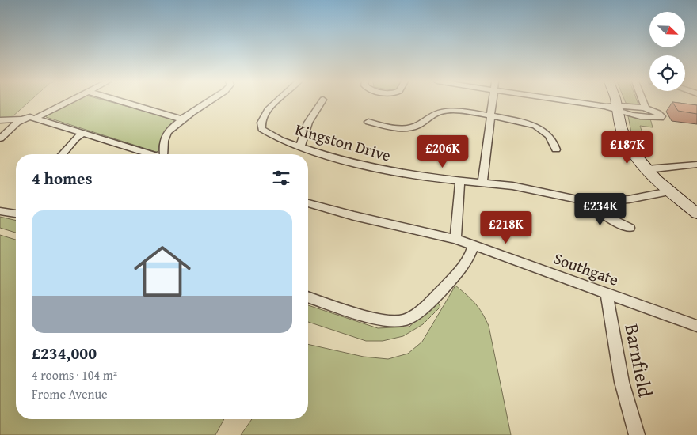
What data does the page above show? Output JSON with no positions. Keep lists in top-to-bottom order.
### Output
{
  "streets": {
    "street": ["Kingston Drive", "Southgate", "Barnfield"]
  },
  "crossings": [
    ["Southgate", "Barnfield"]
  ],
  "north": "bottom right",
  "page": {
    "price": [
      "£187K",
      "£206K",
      "£234K",
      "£218K"
    ],
    "heading": "4 homes",
    "list": [
      {
        "name": "£234,000",
        "note": "4 rooms · 104 m² · Frome Avenue"
      }
    ]
  }
}
